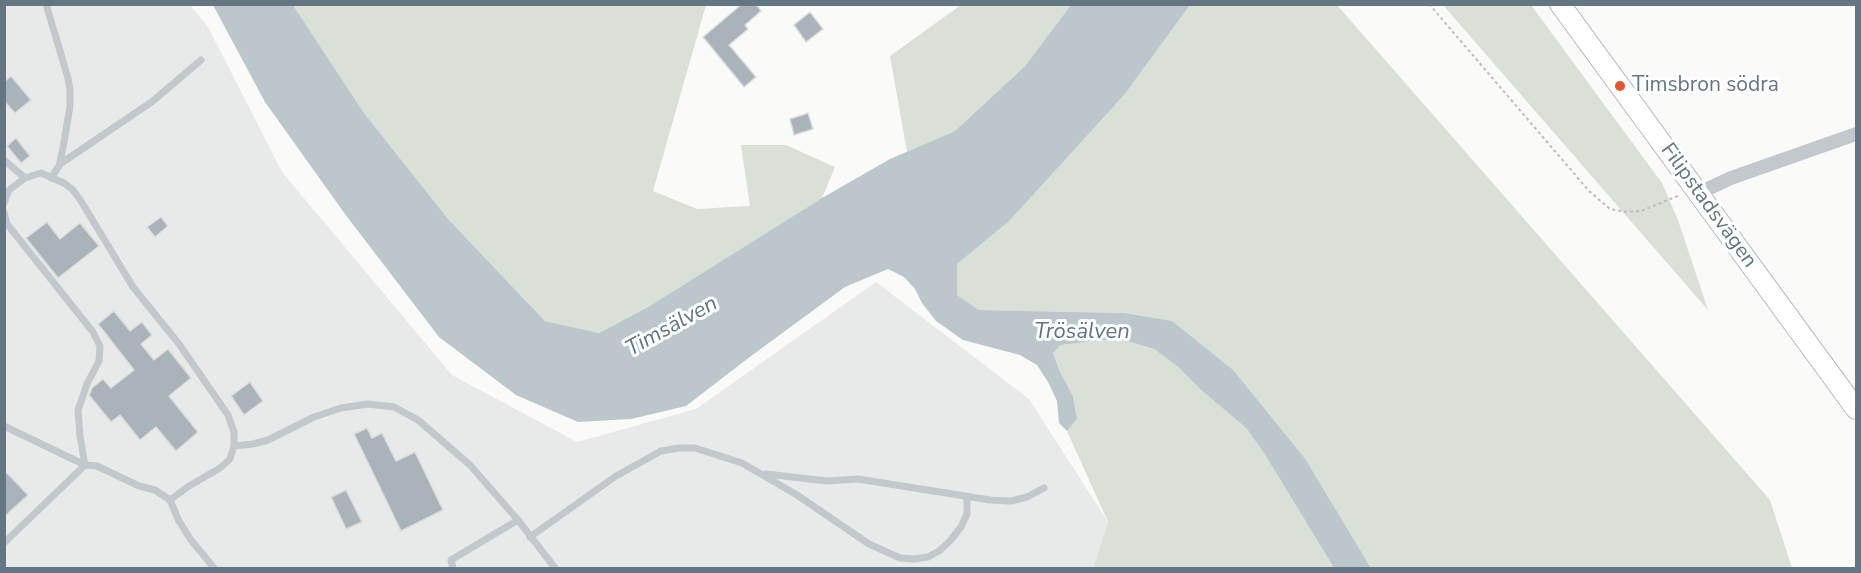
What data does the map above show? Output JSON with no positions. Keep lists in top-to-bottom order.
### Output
{
  "streets": {
    "main road": ["Filipstadsvägen"]
  },
  "water": ["Timsälven", "Trösälven"],
  "places": ["Timsbron södra"]
}
